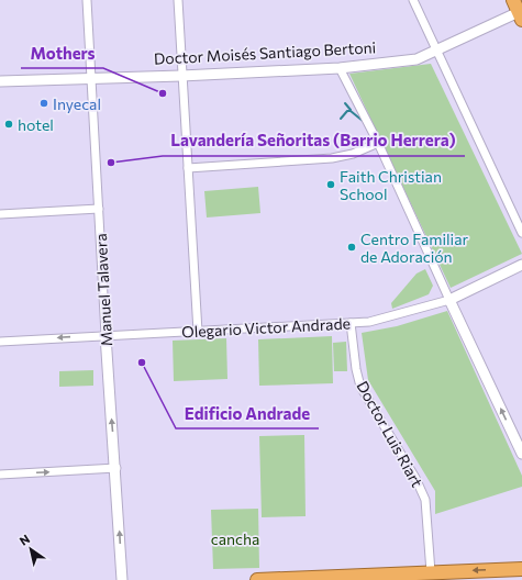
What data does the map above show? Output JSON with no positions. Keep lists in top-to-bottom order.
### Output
{
  "streets": {
    "street": [
      "Doctor Moisés Santiago Bertoni",
      "Manuel Talavera",
      "Olegario Victor Andrade",
      "Doctor Luis Riart"
    ]
  },
  "crossings": [
    ["Doctor Moisés Santiago Bertoni", "Manuel Talavera"],
    ["Manuel Talavera", "Olegario Victor Andrade"],
    ["Olegario Victor Andrade", "Doctor Luis Riart"]
  ],
  "one_way": ["Manuel Talavera"],
  "parks": ["cancha"],
  "places": [
    "Mothers",
    "Inyecal",
    "hotel",
    "Lavandería Señoritas (Barrio Herrera)",
    "Faith Christian School",
    "Centro Familiar de Adoración",
    "Edificio Andrade"
  ],
  "north": "top left"
}
